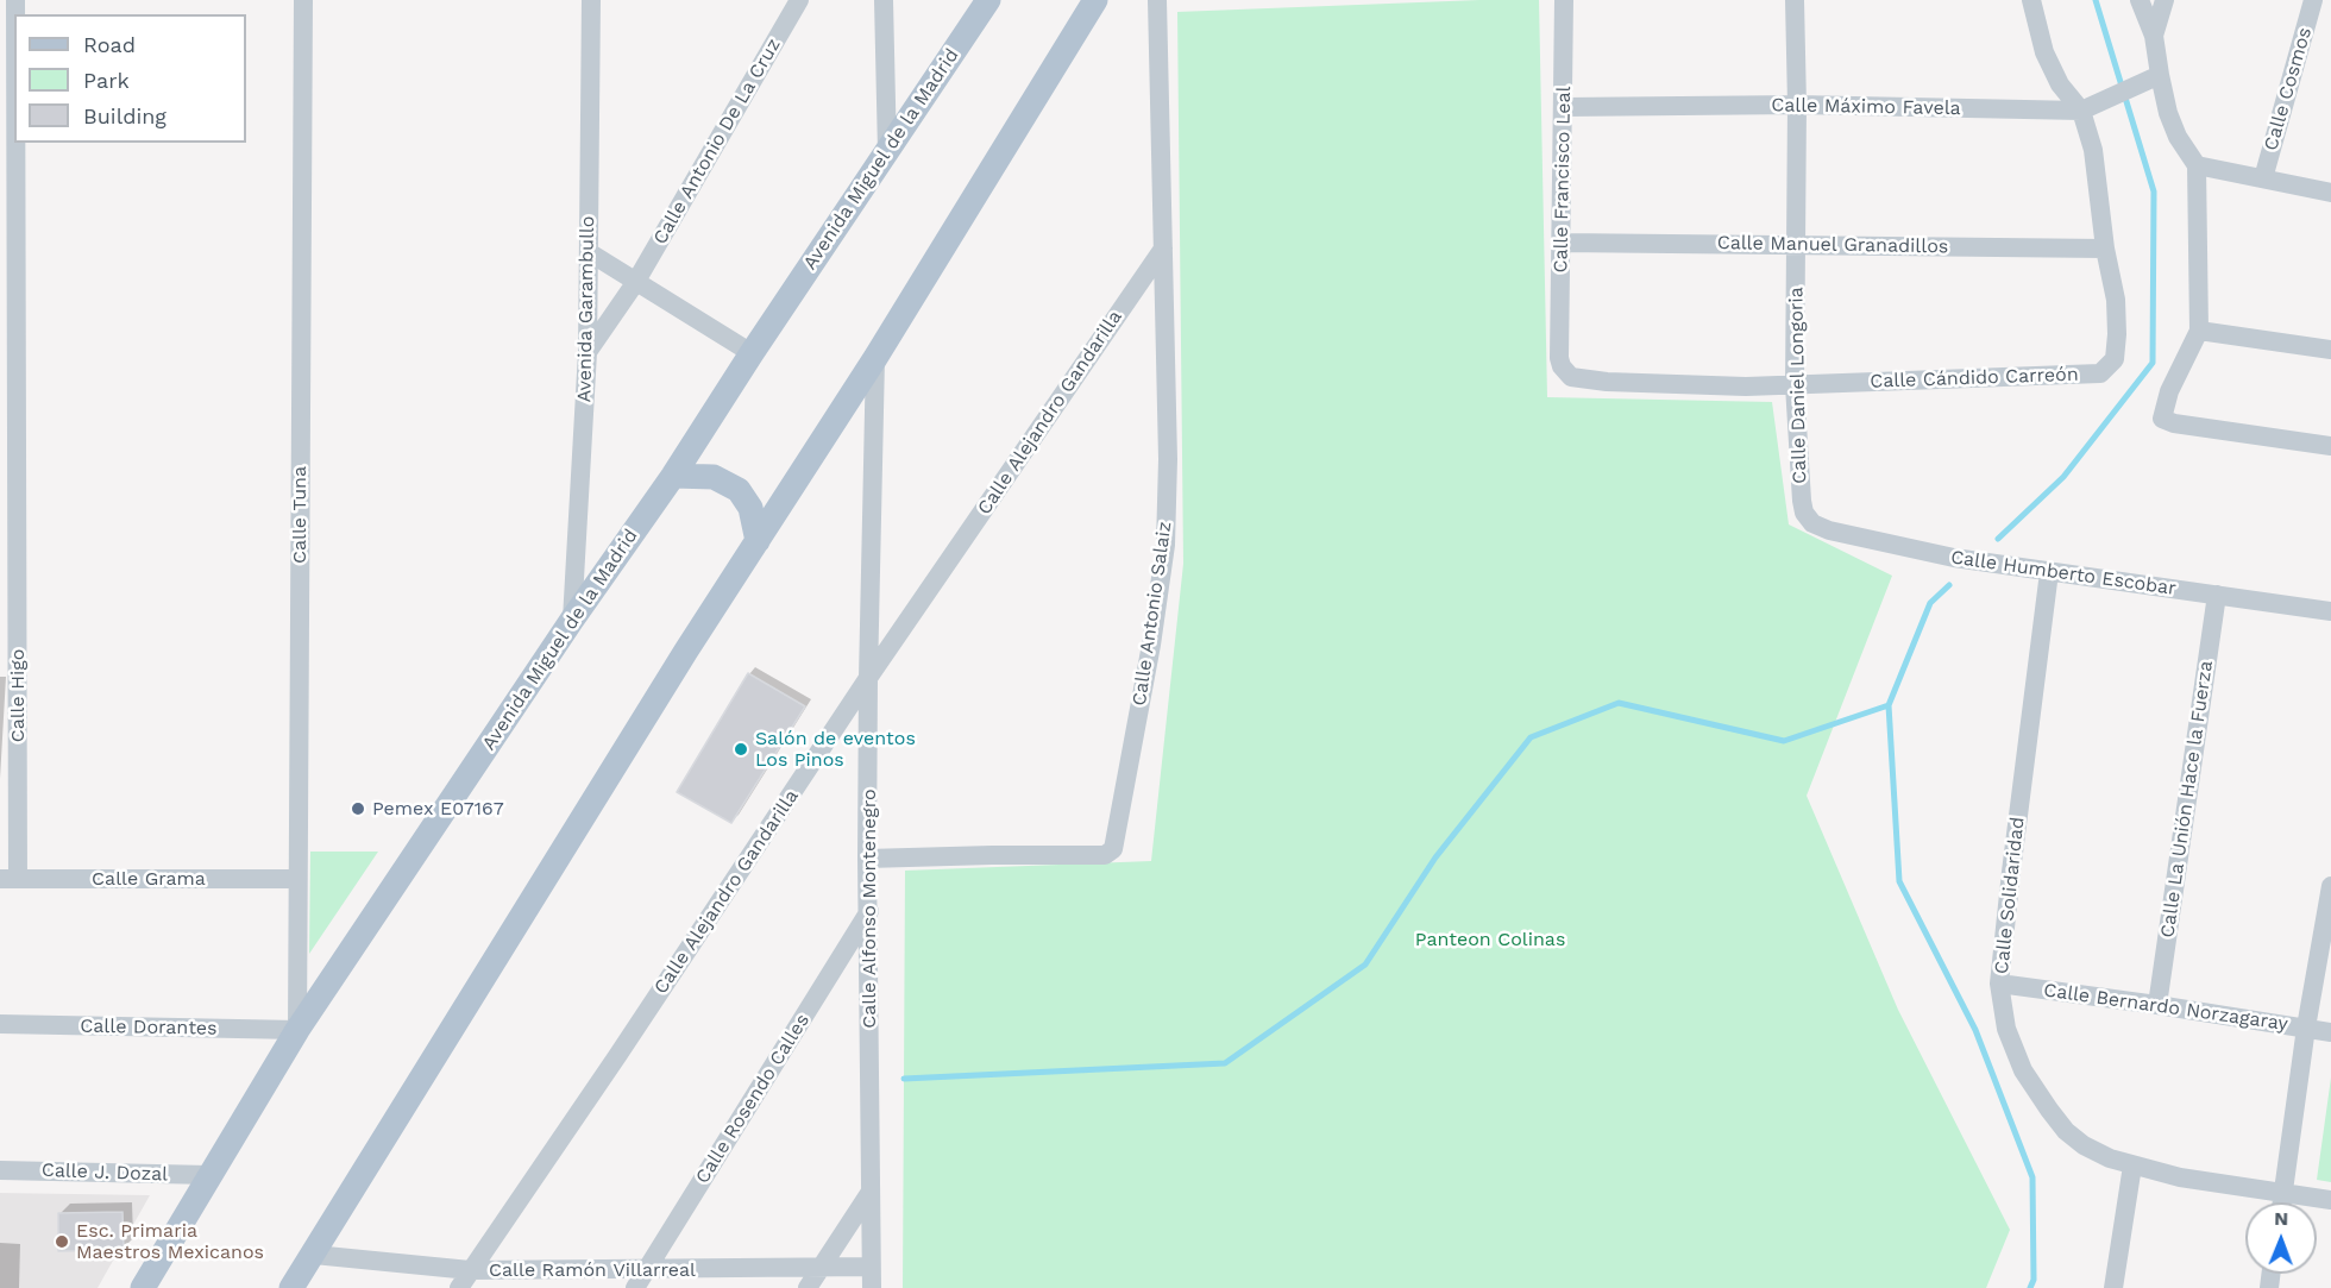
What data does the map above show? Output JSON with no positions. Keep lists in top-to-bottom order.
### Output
{
  "streets": {
    "main road": ["Avenida Miguel de la Madrid"],
    "street": [
      "Calle Cosmos",
      "Calle Máximo Favela",
      "Calle Antonio De La Cruz",
      "Calle Francisco Leal",
      "Calle Manuel Granadillos",
      "Avenida Garambullo",
      "Calle Cándido Carreón",
      "Calle Daniel Longoria",
      "Calle Alejandro Gandarilla",
      "Calle Tuna",
      "Calle Humberto Escobar",
      "Calle Antonio Salaiz",
      "Calle Higo",
      "Calle La Unión Hace la Fuerza",
      "Calle Grama",
      "Calle Solidaridad",
      "Calle Alfonso Montenegro",
      "Calle Bernardo Norzagaray",
      "Calle Dorantes",
      "Calle Rosendo Calles",
      "Calle J. Dozal",
      "Calle Ramón Villarreal"
    ]
  },
  "crossings": [
    ["Calle Máximo Favela", "Calle Francisco Leal"],
    ["Calle Máximo Favela", "Calle Cándido Carreón"],
    ["Calle Máximo Favela", "Calle Daniel Longoria"],
    ["Calle Antonio De La Cruz", "Avenida Garambullo"],
    ["Avenida Miguel de la Madrid", "Avenida Garambullo"],
    ["Avenida Miguel de la Madrid", "Calle Tuna"],
    ["Avenida Miguel de la Madrid", "Calle Dorantes"],
    ["Avenida Miguel de la Madrid", "Calle J. Dozal"],
    ["Calle Francisco Leal", "Calle Manuel Granadillos"],
    ["Calle Francisco Leal", "Calle Cándido Carreón"],
    ["Calle Manuel Granadillos", "Calle Cándido Carreón"],
    ["Calle Manuel Granadillos", "Calle Daniel Longoria"],
    ["Calle Cándido Carreón", "Calle Daniel Longoria"],
    ["Calle Daniel Longoria", "Calle Humberto Escobar"],
    ["Calle Alejandro Gandarilla", "Calle Antonio Salaiz"],
    ["Calle Alejandro Gandarilla", "Calle Alfonso Montenegro"],
    ["Calle Alejandro Gandarilla", "Calle Ramón Villarreal"],
    ["Calle Tuna", "Calle Grama"],
    ["Calle Tuna", "Calle Dorantes"],
    ["Calle Humberto Escobar", "Calle La Unión Hace la Fuerza"],
    ["Calle Humberto Escobar", "Calle Solidaridad"],
    ["Calle Antonio Salaiz", "Calle Alfonso Montenegro"],
    ["Calle Higo", "Calle Grama"],
    ["Calle La Unión Hace la Fuerza", "Calle Bernardo Norzagaray"],
    ["Calle Solidaridad", "Calle Bernardo Norzagaray"],
    ["Calle Alfonso Montenegro", "Calle Rosendo Calles"],
    ["Calle Alfonso Montenegro", "Calle Ramón Villarreal"],
    ["Calle Rosendo Calles", "Calle Ramón Villarreal"]
  ],
  "parks": ["Panteon Colinas"],
  "places": ["Salón de eventos Los Pinos", "Pemex E07167", "Esc. Primaria Maestros Mexicanos"],
  "legend": ["Road", "Park", "Building"],
  "north": "top"
}
